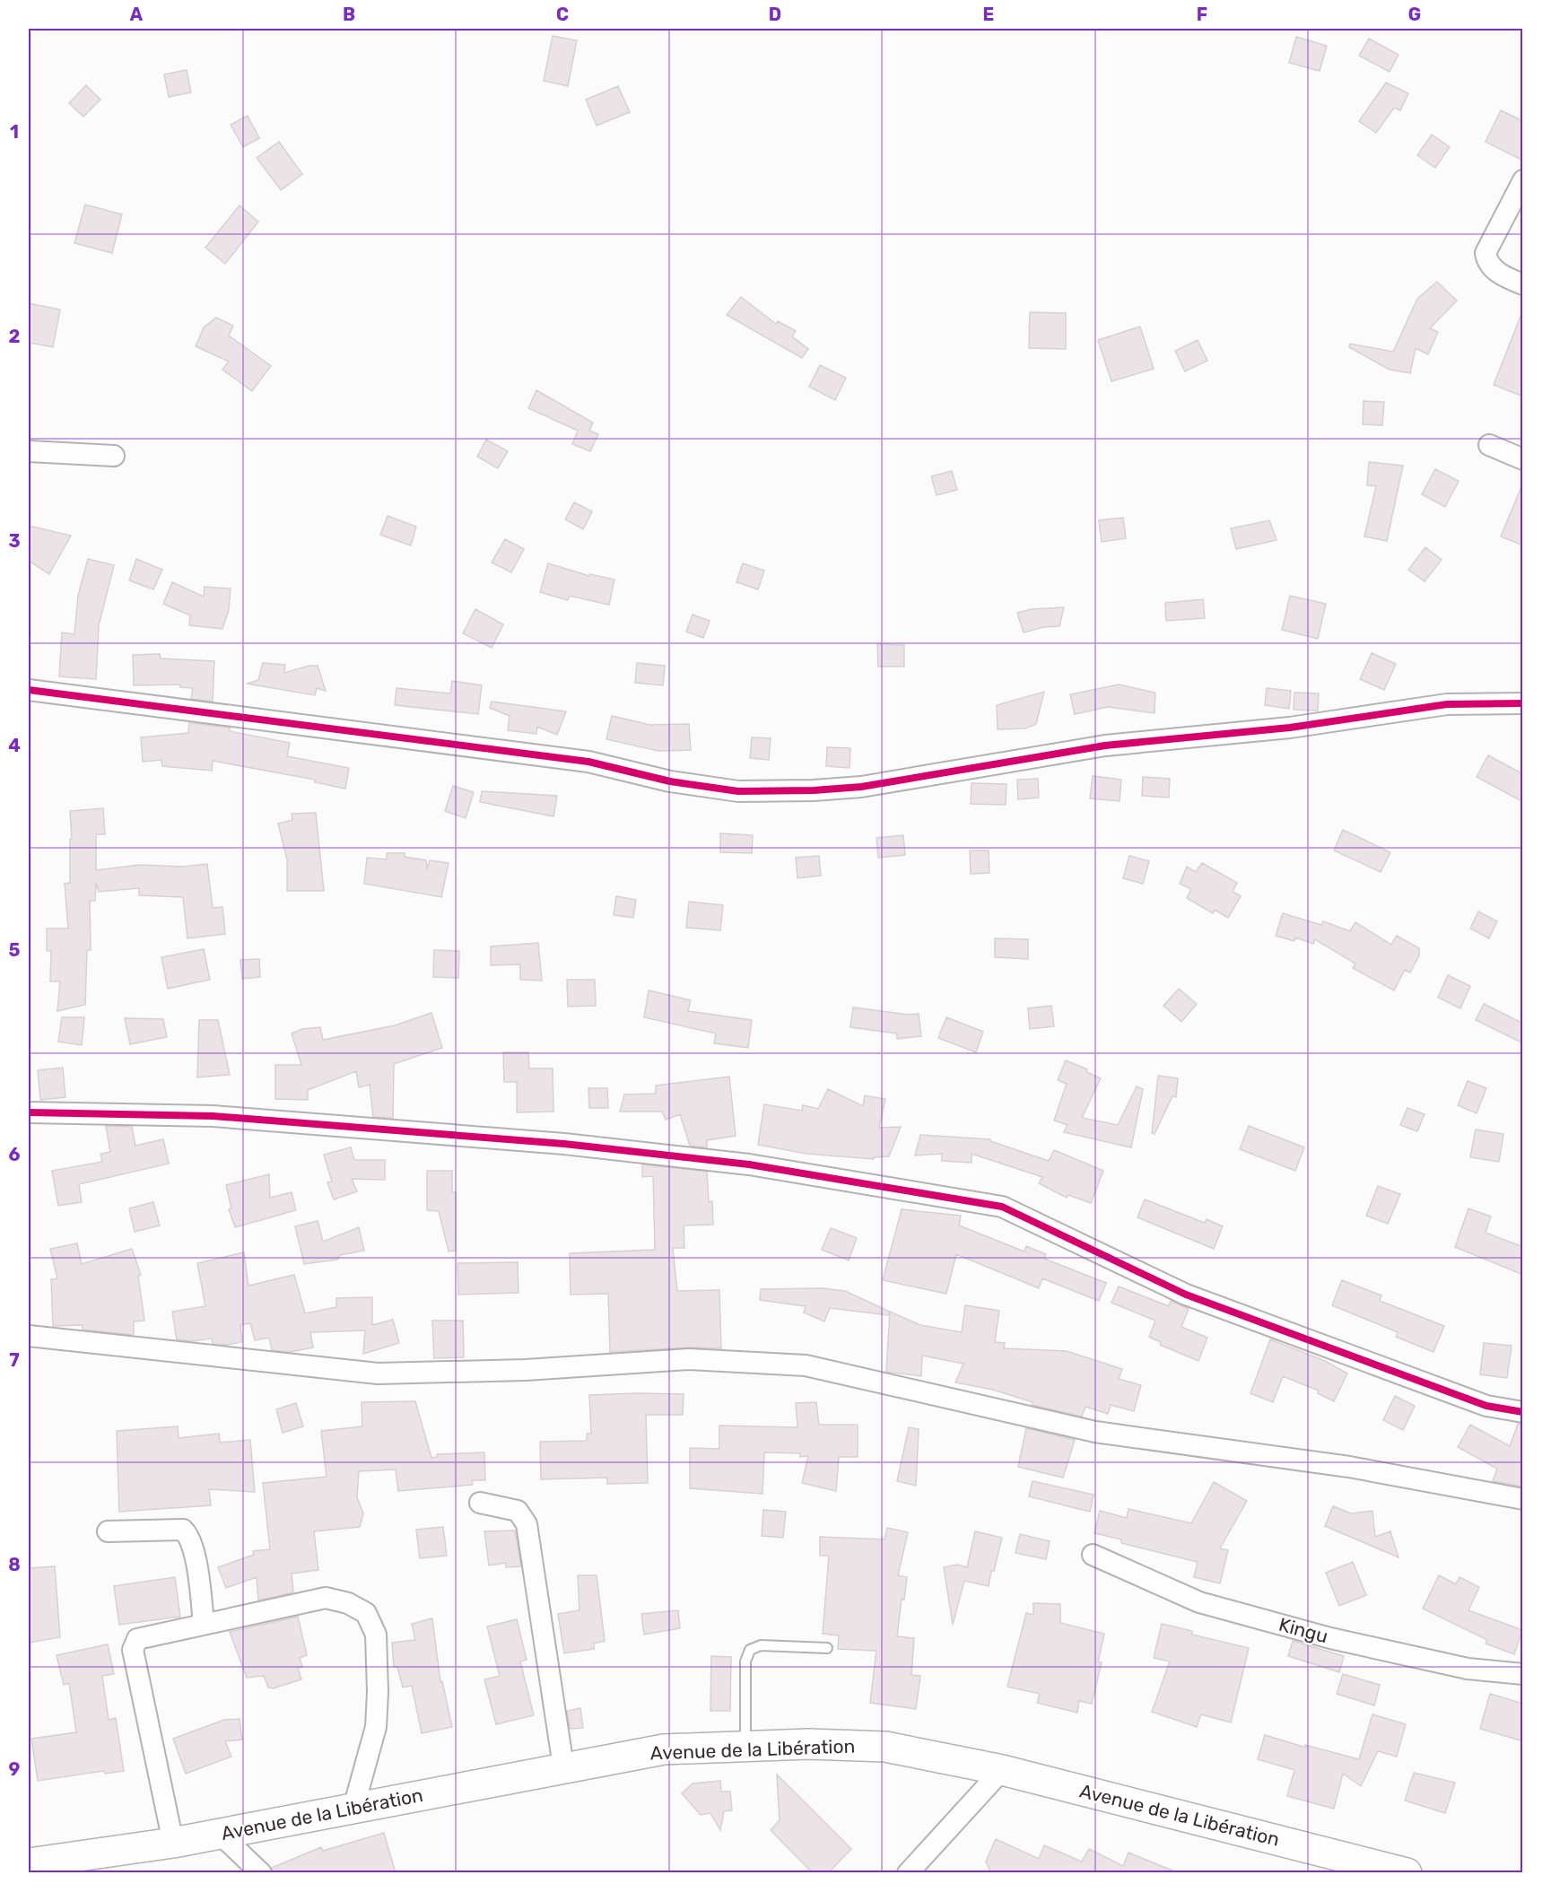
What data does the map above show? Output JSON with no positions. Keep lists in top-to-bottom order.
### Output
{
  "streets": {
    "highway": ["Avenue de la Libération"],
    "street": ["Kingu"]
  },
  "grid": {
    "columns": [
      "A",
      "B",
      "C",
      "D",
      "E",
      "F",
      "G"
    ],
    "rows": [
      "1",
      "2",
      "3",
      "4",
      "5",
      "6",
      "7",
      "8",
      "9"
    ]
  }
}
